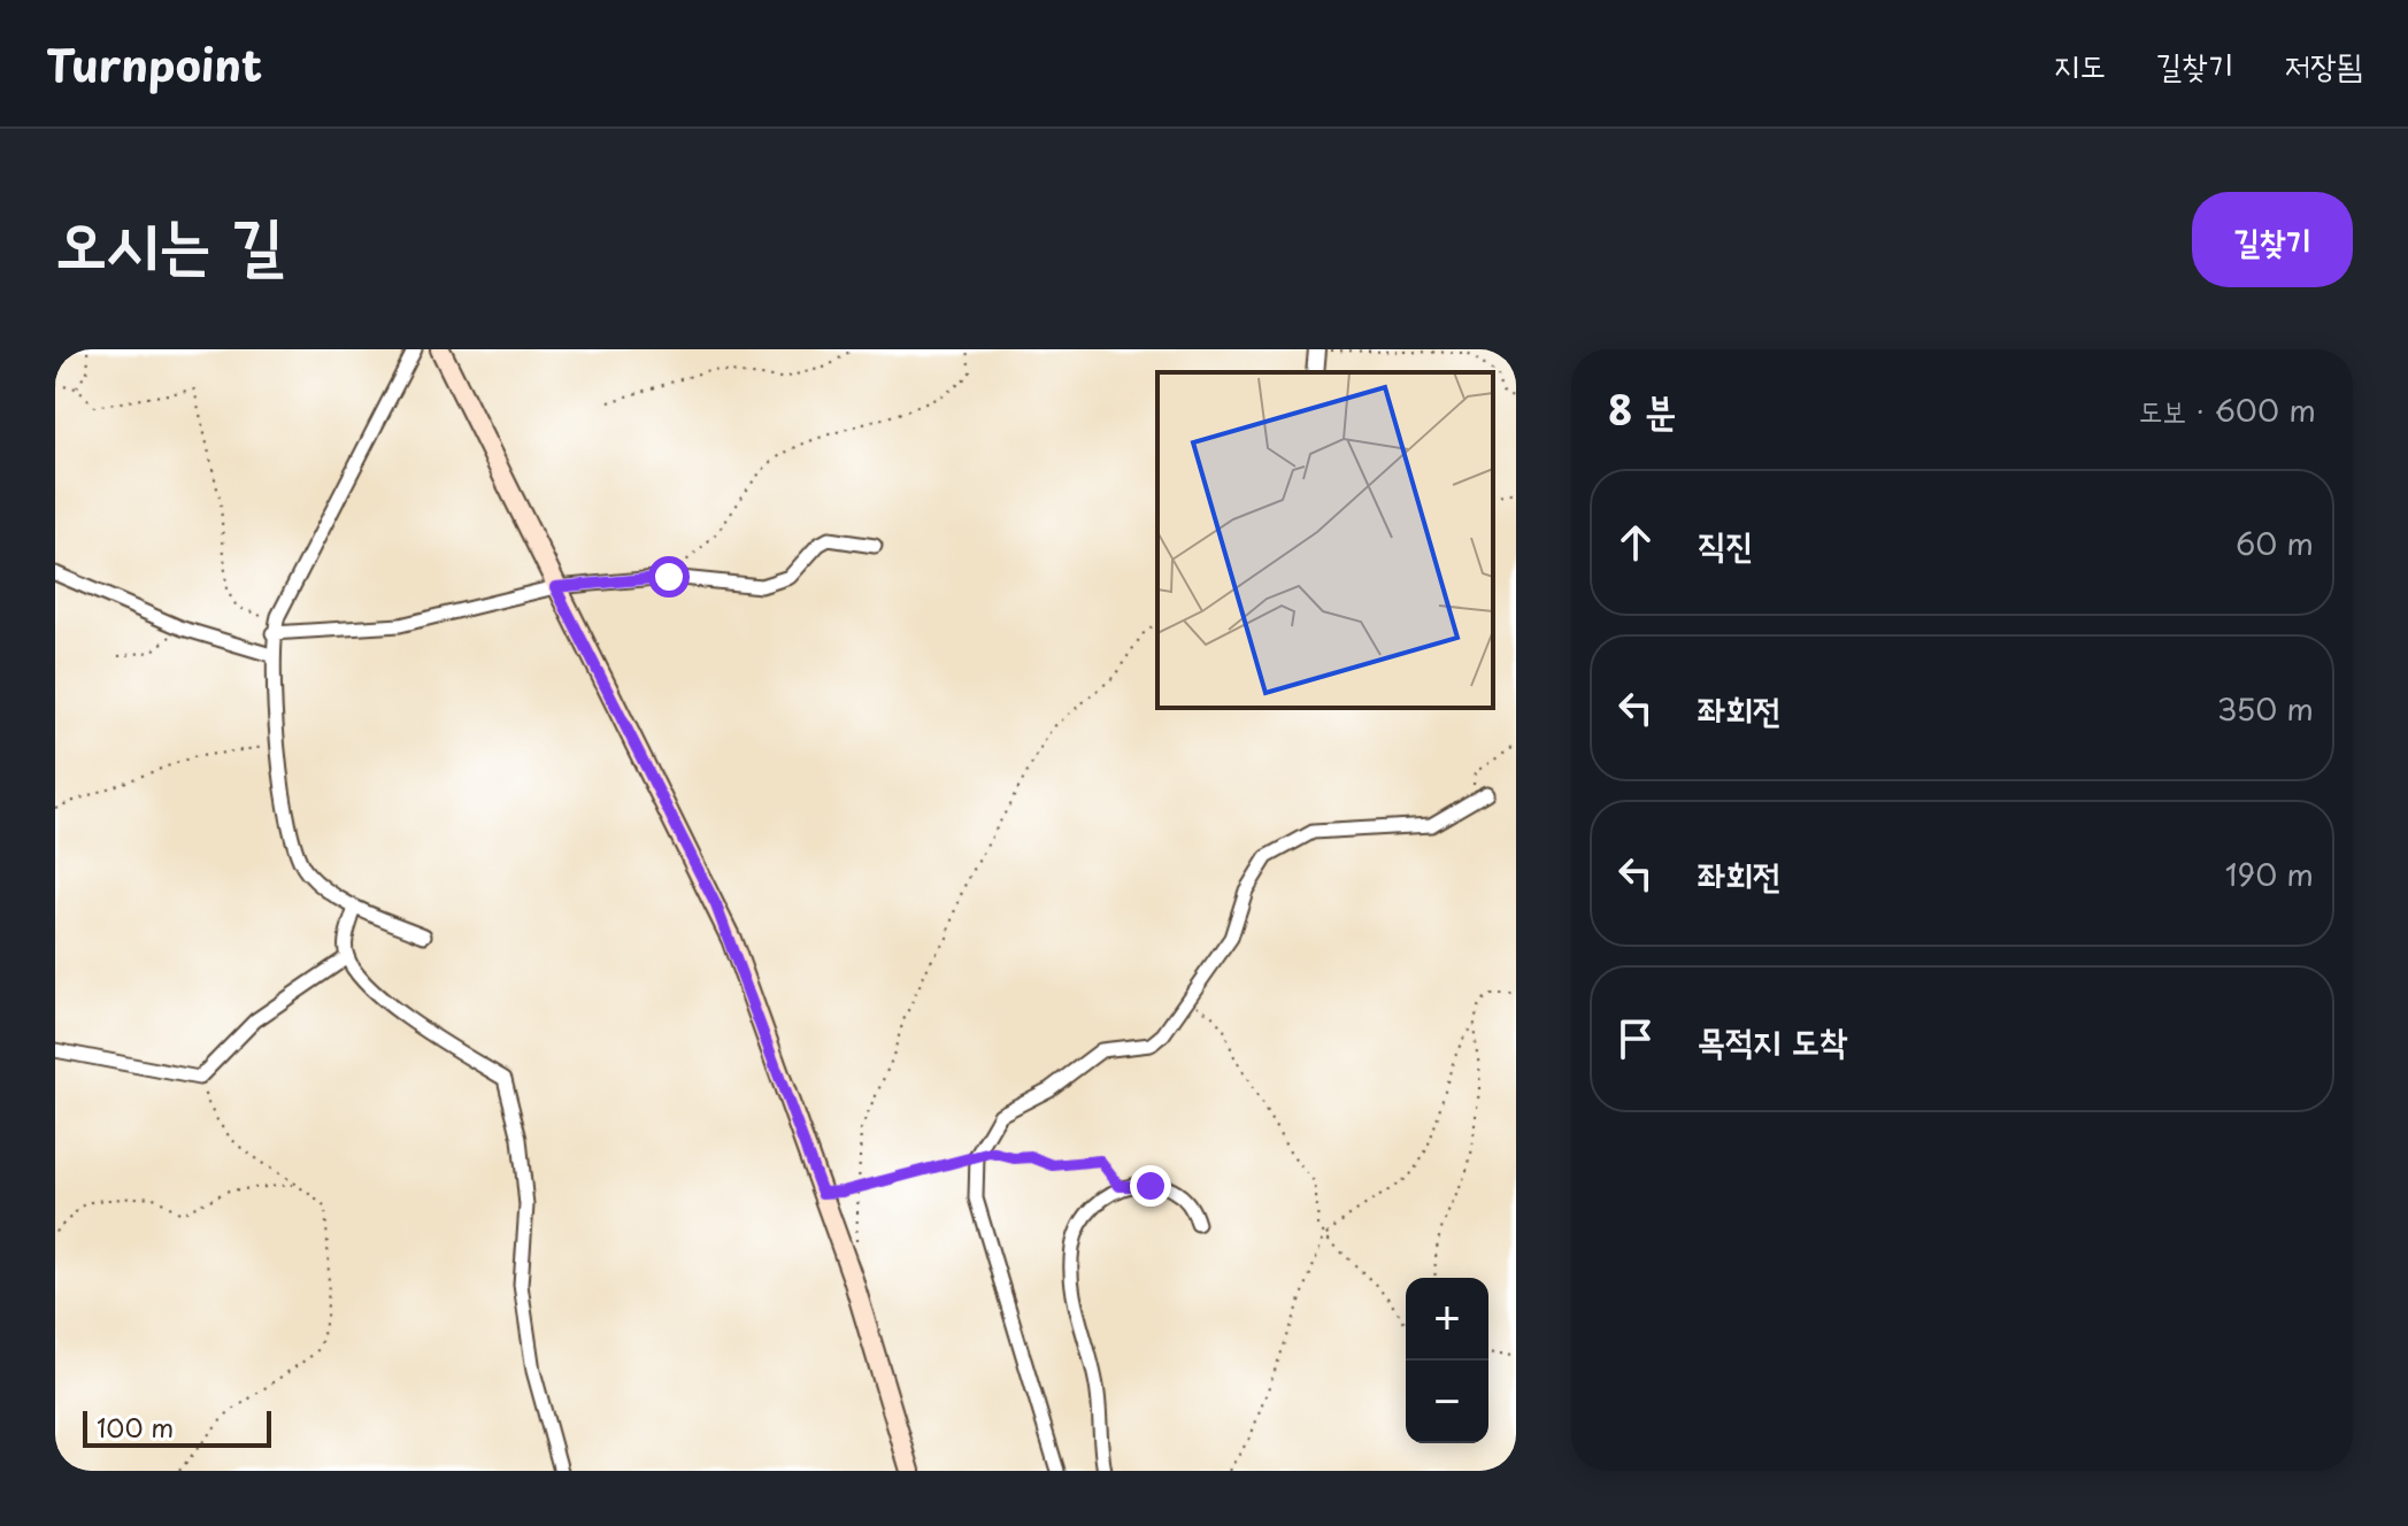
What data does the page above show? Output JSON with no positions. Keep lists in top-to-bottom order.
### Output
{
  "scale_bar": "100 m",
  "page": {
    "header": "Turnpoint",
    "nav": ["지도", "길찾기", "저장됨"],
    "title": "오시는 길",
    "buttons": "길찾기",
    "heading": ["8 분", "도보 · 600 m"],
    "list": [
      ["직진", "60 m"],
      ["좌회전", "350 m"],
      ["좌회전", "190 m"],
      "목적지 도착"
    ],
    "map_buttons": ["+", "−"],
    "scale": "100 m"
  }
}
